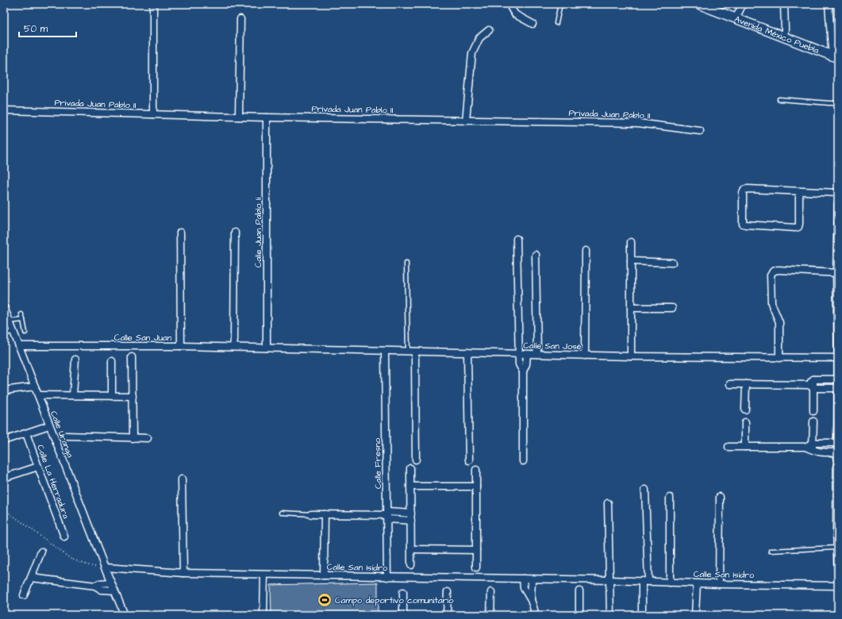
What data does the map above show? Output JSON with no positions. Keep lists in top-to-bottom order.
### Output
{
  "streets": {
    "main road": ["Avenida México Puebla"],
    "street": [
      "Privada Juan Pablo II",
      "Calle Juan Pablo Ii",
      "Calle San Juan",
      "Calle San José",
      "Calle Uranga",
      "Calle Fresno",
      "Calle La Herradura",
      "Calle San Isidro"
    ]
  },
  "crossings": [
    ["Privada Juan Pablo II", "Calle Juan Pablo Ii"],
    ["Calle Juan Pablo Ii", "Calle San Juan"],
    ["Calle Juan Pablo Ii", "Calle San José"],
    ["Calle San Juan", "Calle San José"],
    ["Calle San Juan", "Calle Uranga"],
    ["Calle San José", "Calle Fresno"],
    ["Calle Uranga", "Calle San Isidro"],
    ["Calle Fresno", "Calle San Isidro"]
  ],
  "places": {
    "sports": ["Campo deportivo comunitario"]
  },
  "scale_bar": "50 m"
}
